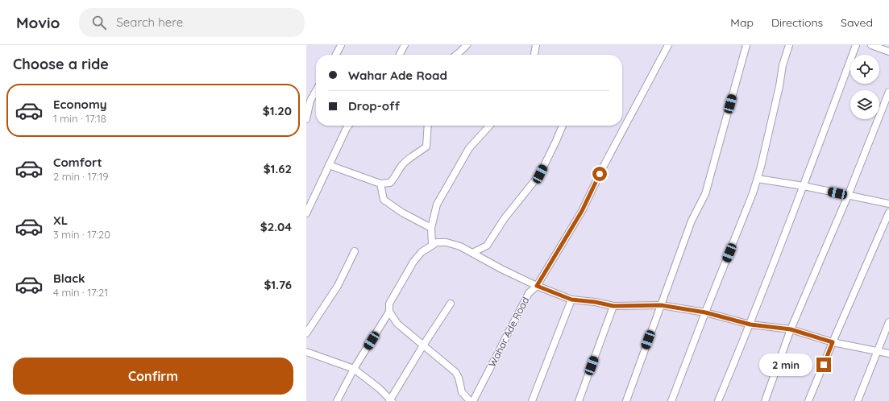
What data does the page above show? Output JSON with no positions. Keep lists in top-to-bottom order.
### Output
{
  "streets": {
    "street": ["Wahar Ade Road"]
  },
  "page": {
    "header": "Movio",
    "search": "Search here",
    "nav": ["Map", "Directions", "Saved"],
    "heading": "Choose a ride",
    "banner": ["Wahar Ade Road", "Drop-off"],
    "list": [
      {
        "name": "Economy",
        "note": "1 min · 17:18",
        "value": "$1.20"
      },
      {
        "name": "Comfort",
        "note": "2 min · 17:19",
        "value": "$1.62"
      },
      {
        "name": "XL",
        "note": "3 min · 17:20",
        "value": "$2.04"
      },
      {
        "name": "Black",
        "note": "4 min · 17:21",
        "value": "$1.76"
      }
    ],
    "buttons": "Confirm",
    "bubble": "2 min"
  }
}
